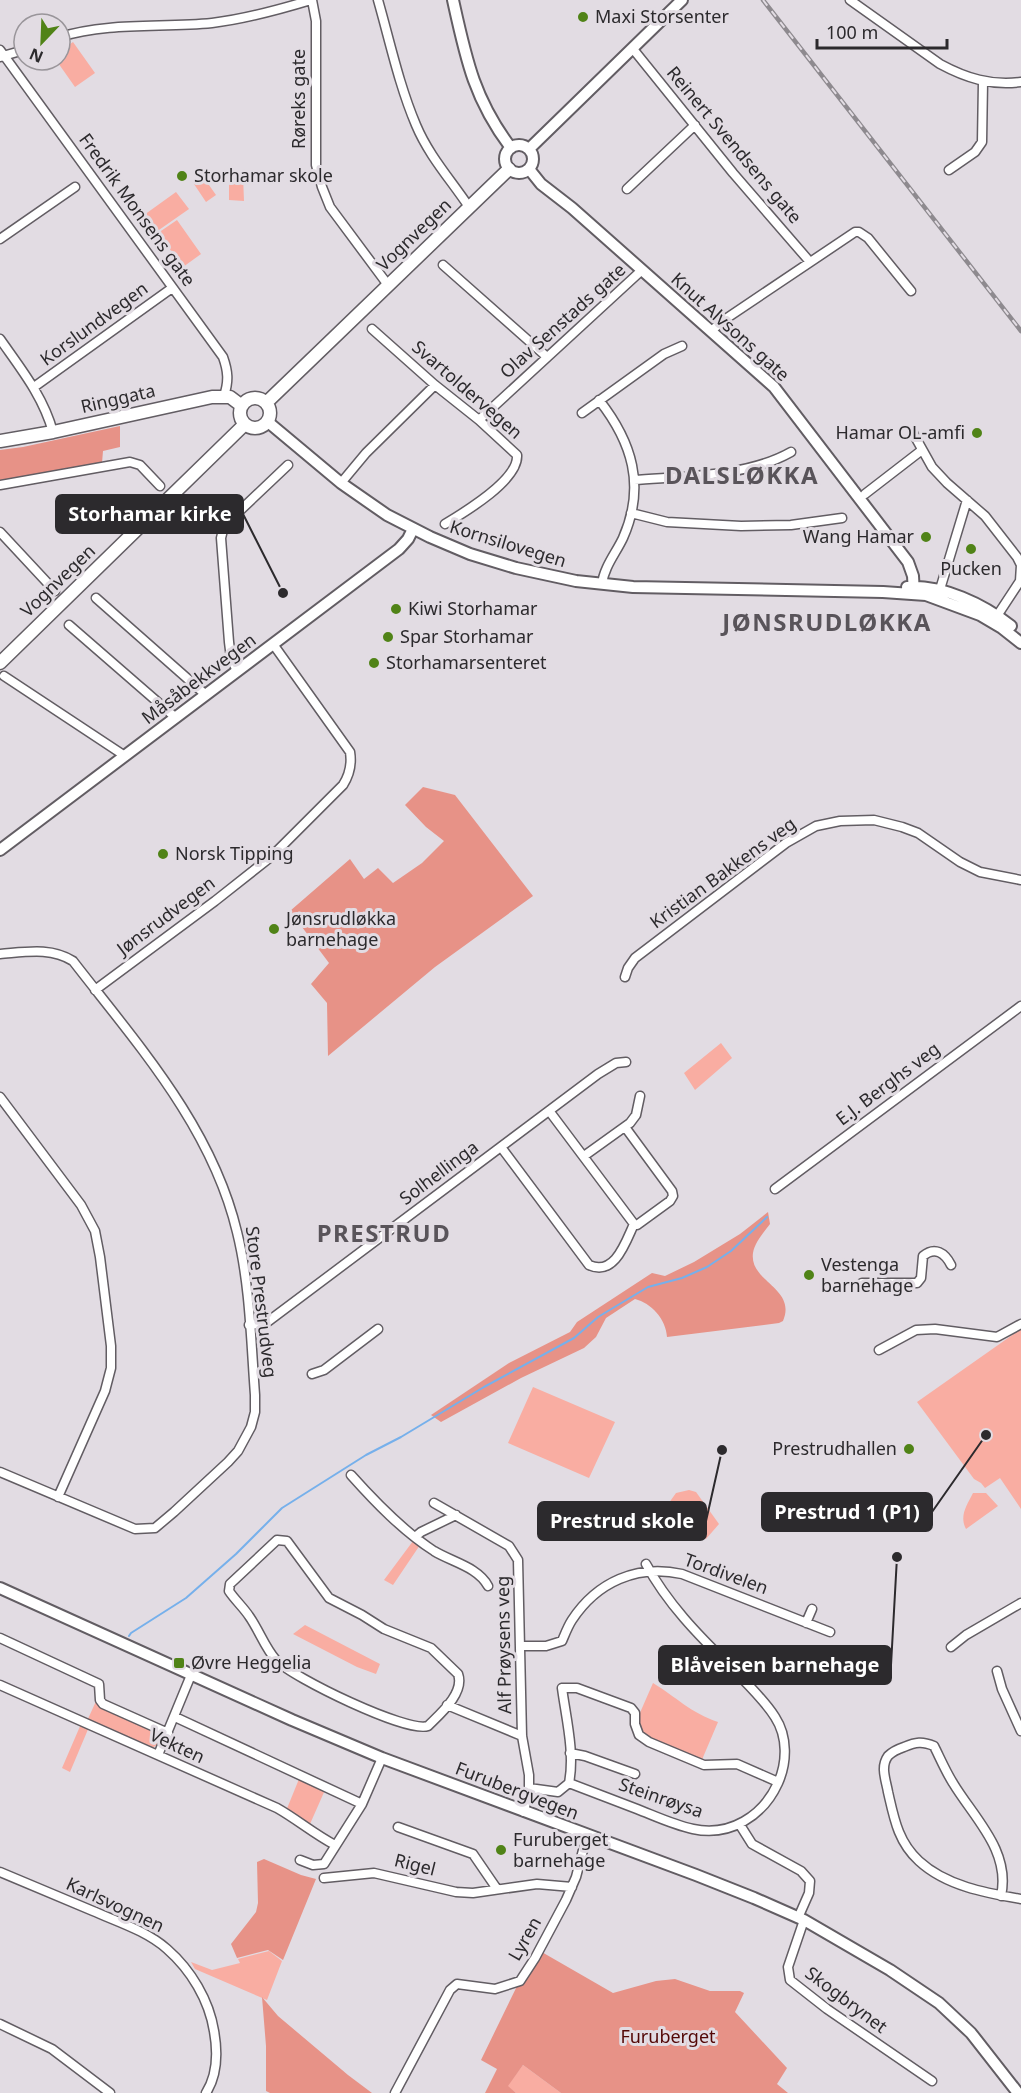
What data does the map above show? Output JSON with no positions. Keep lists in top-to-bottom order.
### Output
{
  "streets": {
    "main road": [
      "Vognvegen",
      "Knut Alvsons gate",
      "Ringgata",
      "Kornsilovegen",
      "Måsåbekkvegen",
      "Furubergvegen"
    ],
    "street": [
      "Røreks gate",
      "Reinert Svendsens gate",
      "Fredrik Monsens gate",
      "Olav Senstads gate",
      "Korslundvegen",
      "Svartoldervegen",
      "Kristian Bakkens veg",
      "Jønsrudvegen",
      "E.J. Berghs veg",
      "Solhellinga",
      "Store Prestrudveg",
      "Tordivelen",
      "Alf Prøysens veg",
      "Vekten",
      "Steinrøysa",
      "Rigel",
      "Karlsvognen",
      "Lyren",
      "Skogbrynet"
    ]
  },
  "crossings": [
    ["Røreks gate", "Vognvegen"],
    ["Fredrik Monsens gate", "Korslundvegen"],
    ["Fredrik Monsens gate", "Ringgata"],
    ["Vognvegen", "Knut Alvsons gate"],
    ["Vognvegen", "Kornsilovegen"],
    ["Olav Senstads gate", "Knut Alvsons gate"],
    ["Olav Senstads gate", "Svartoldervegen"],
    ["Knut Alvsons gate", "Kornsilovegen"],
    ["Kornsilovegen", "Måsåbekkvegen"],
    ["Måsåbekkvegen", "Jønsrudvegen"],
    ["Jønsrudvegen", "Store Prestrudveg"],
    ["Solhellinga", "Store Prestrudveg"],
    ["Tordivelen", "Alf Prøysens veg"],
    ["Tordivelen", "Steinrøysa"],
    ["Alf Prøysens veg", "Furubergvegen"],
    ["Furubergvegen", "Lyren"],
    ["Furubergvegen", "Skogbrynet"],
    ["Steinrøysa", "Skogbrynet"],
    ["Rigel", "Lyren"]
  ],
  "districts": ["DALSLØKKA", "JØNSRUDLØKKA", "PRESTRUD"],
  "parks": ["Furuberget"],
  "places": {
    "other": [
      "Maxi Storsenter",
      "Storhamar skole",
      "Hamar OL-amfi",
      "Wang Hamar",
      "Pucken",
      "Storhamar kirke",
      "Kiwi Storhamar",
      "Spar Storhamar",
      "Storhamarsenteret",
      "Norsk Tipping",
      "Jønsrudløkka barnehage",
      "Vestenga barnehage",
      "Prestrud 1 (P1)",
      "Prestrudhallen",
      "Prestrud skole",
      "Blåveisen barnehage",
      "Furuberget barnehage"
    ],
    "transit": ["Øvre Heggelia"]
  },
  "scale_bar": "100 m",
  "north": "bottom left"
}
